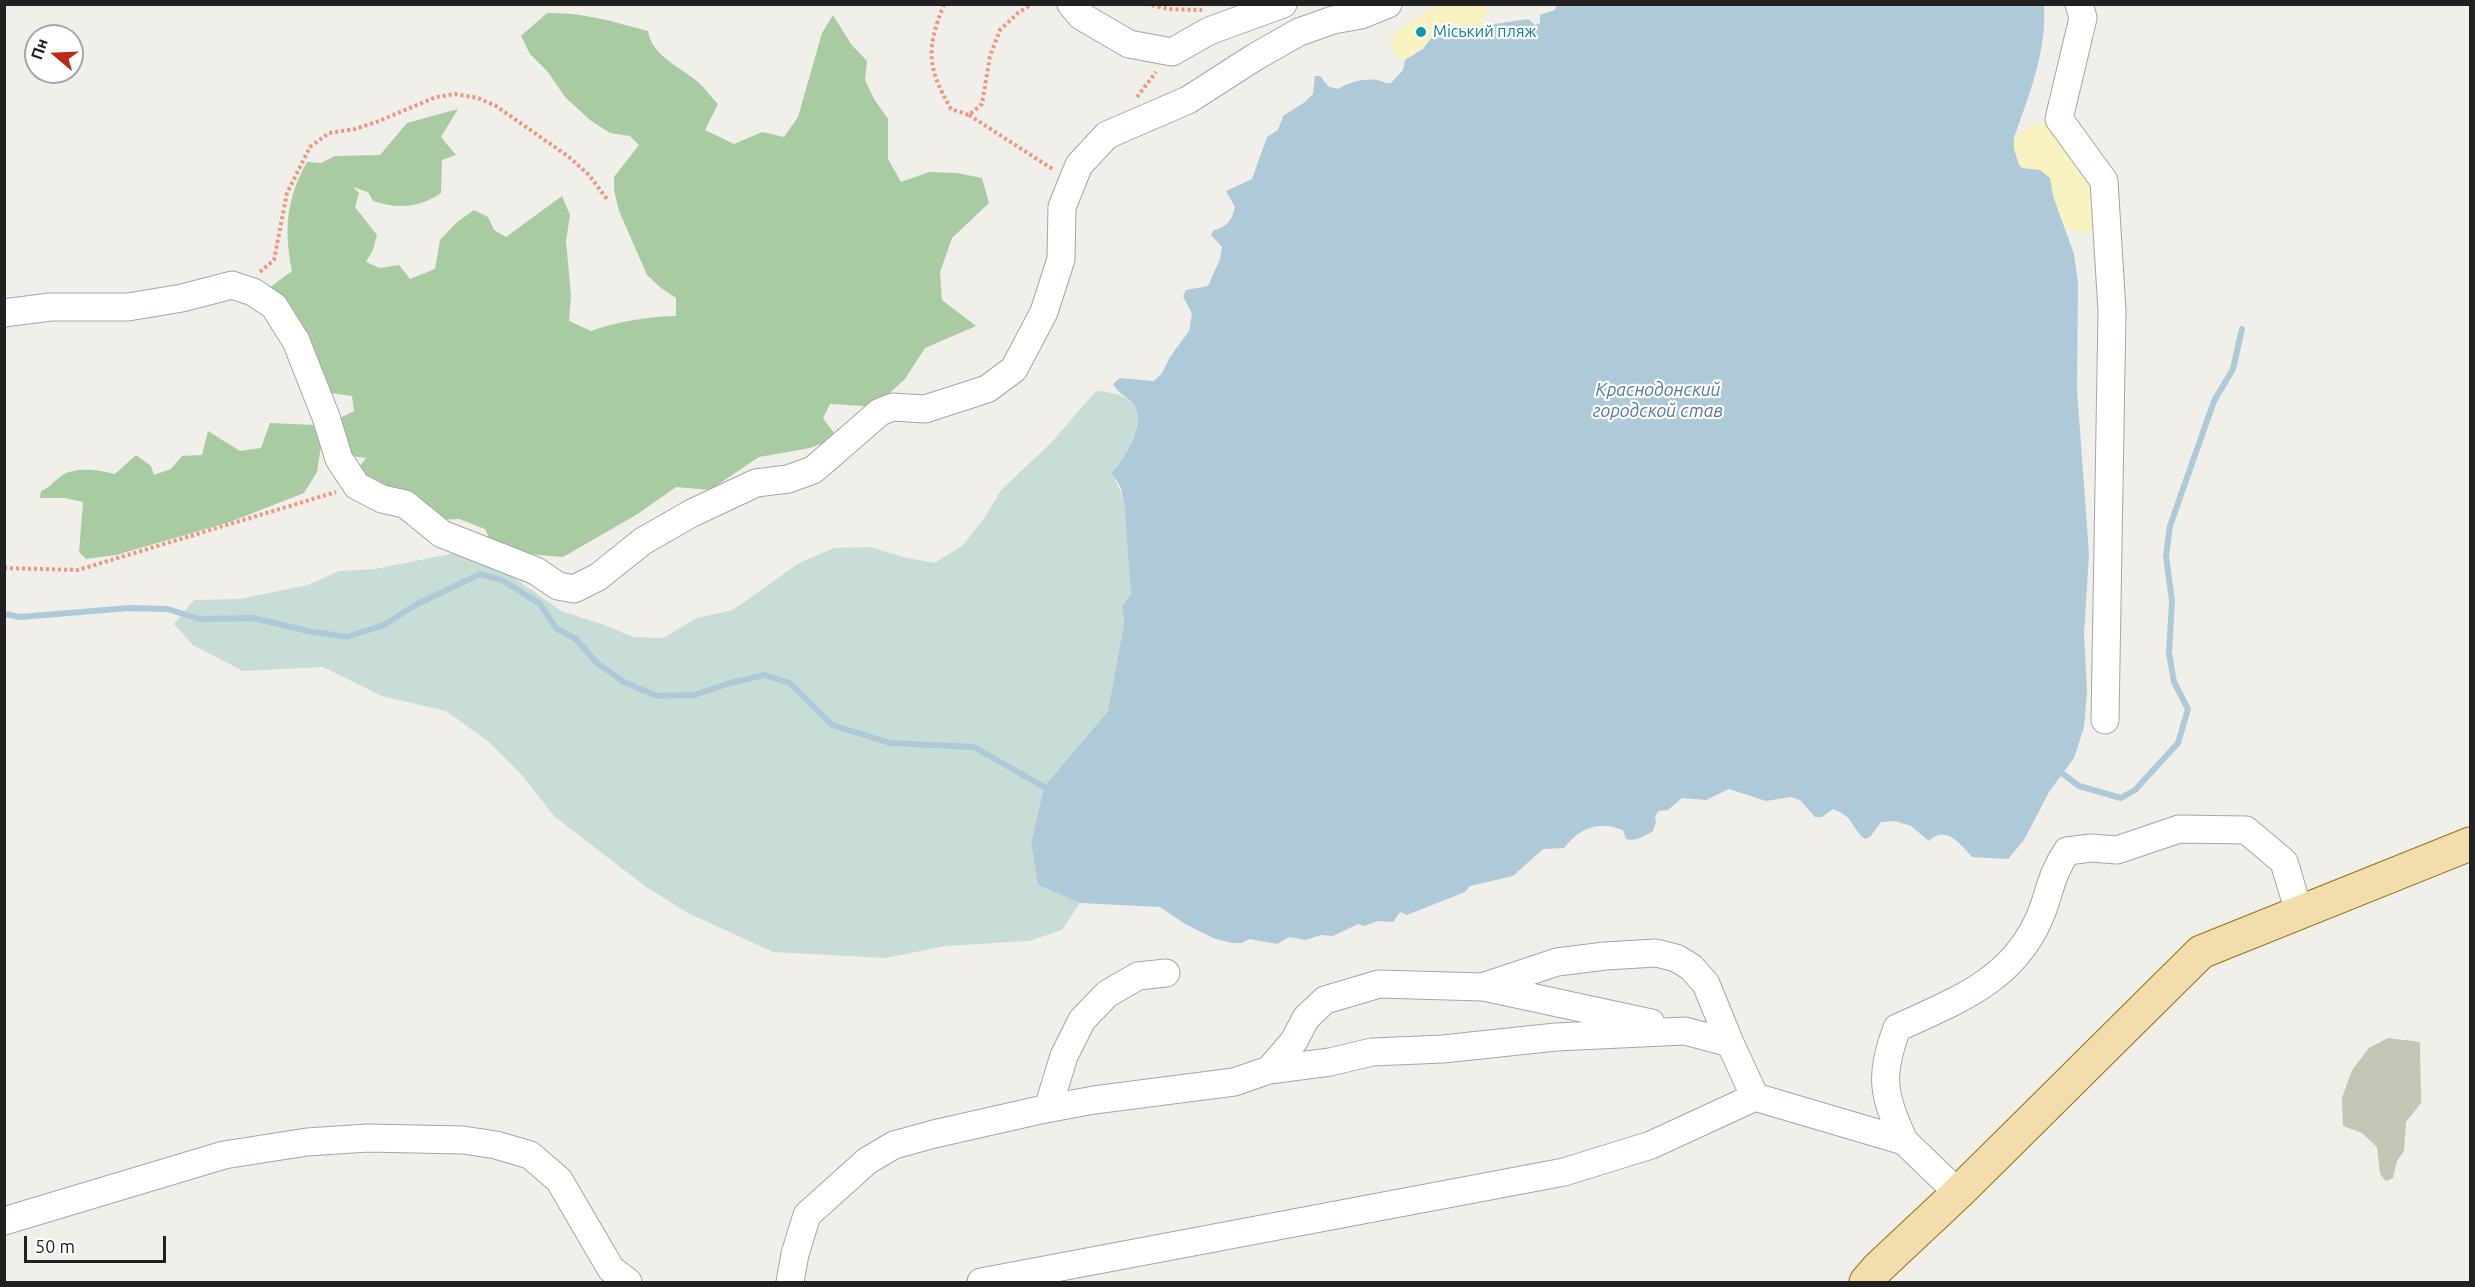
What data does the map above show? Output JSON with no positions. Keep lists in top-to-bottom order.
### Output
{
  "water": ["Краснодонский городской став"],
  "places": ["Міський пляж"],
  "scale_bar": "50 m",
  "north": "left"
}
